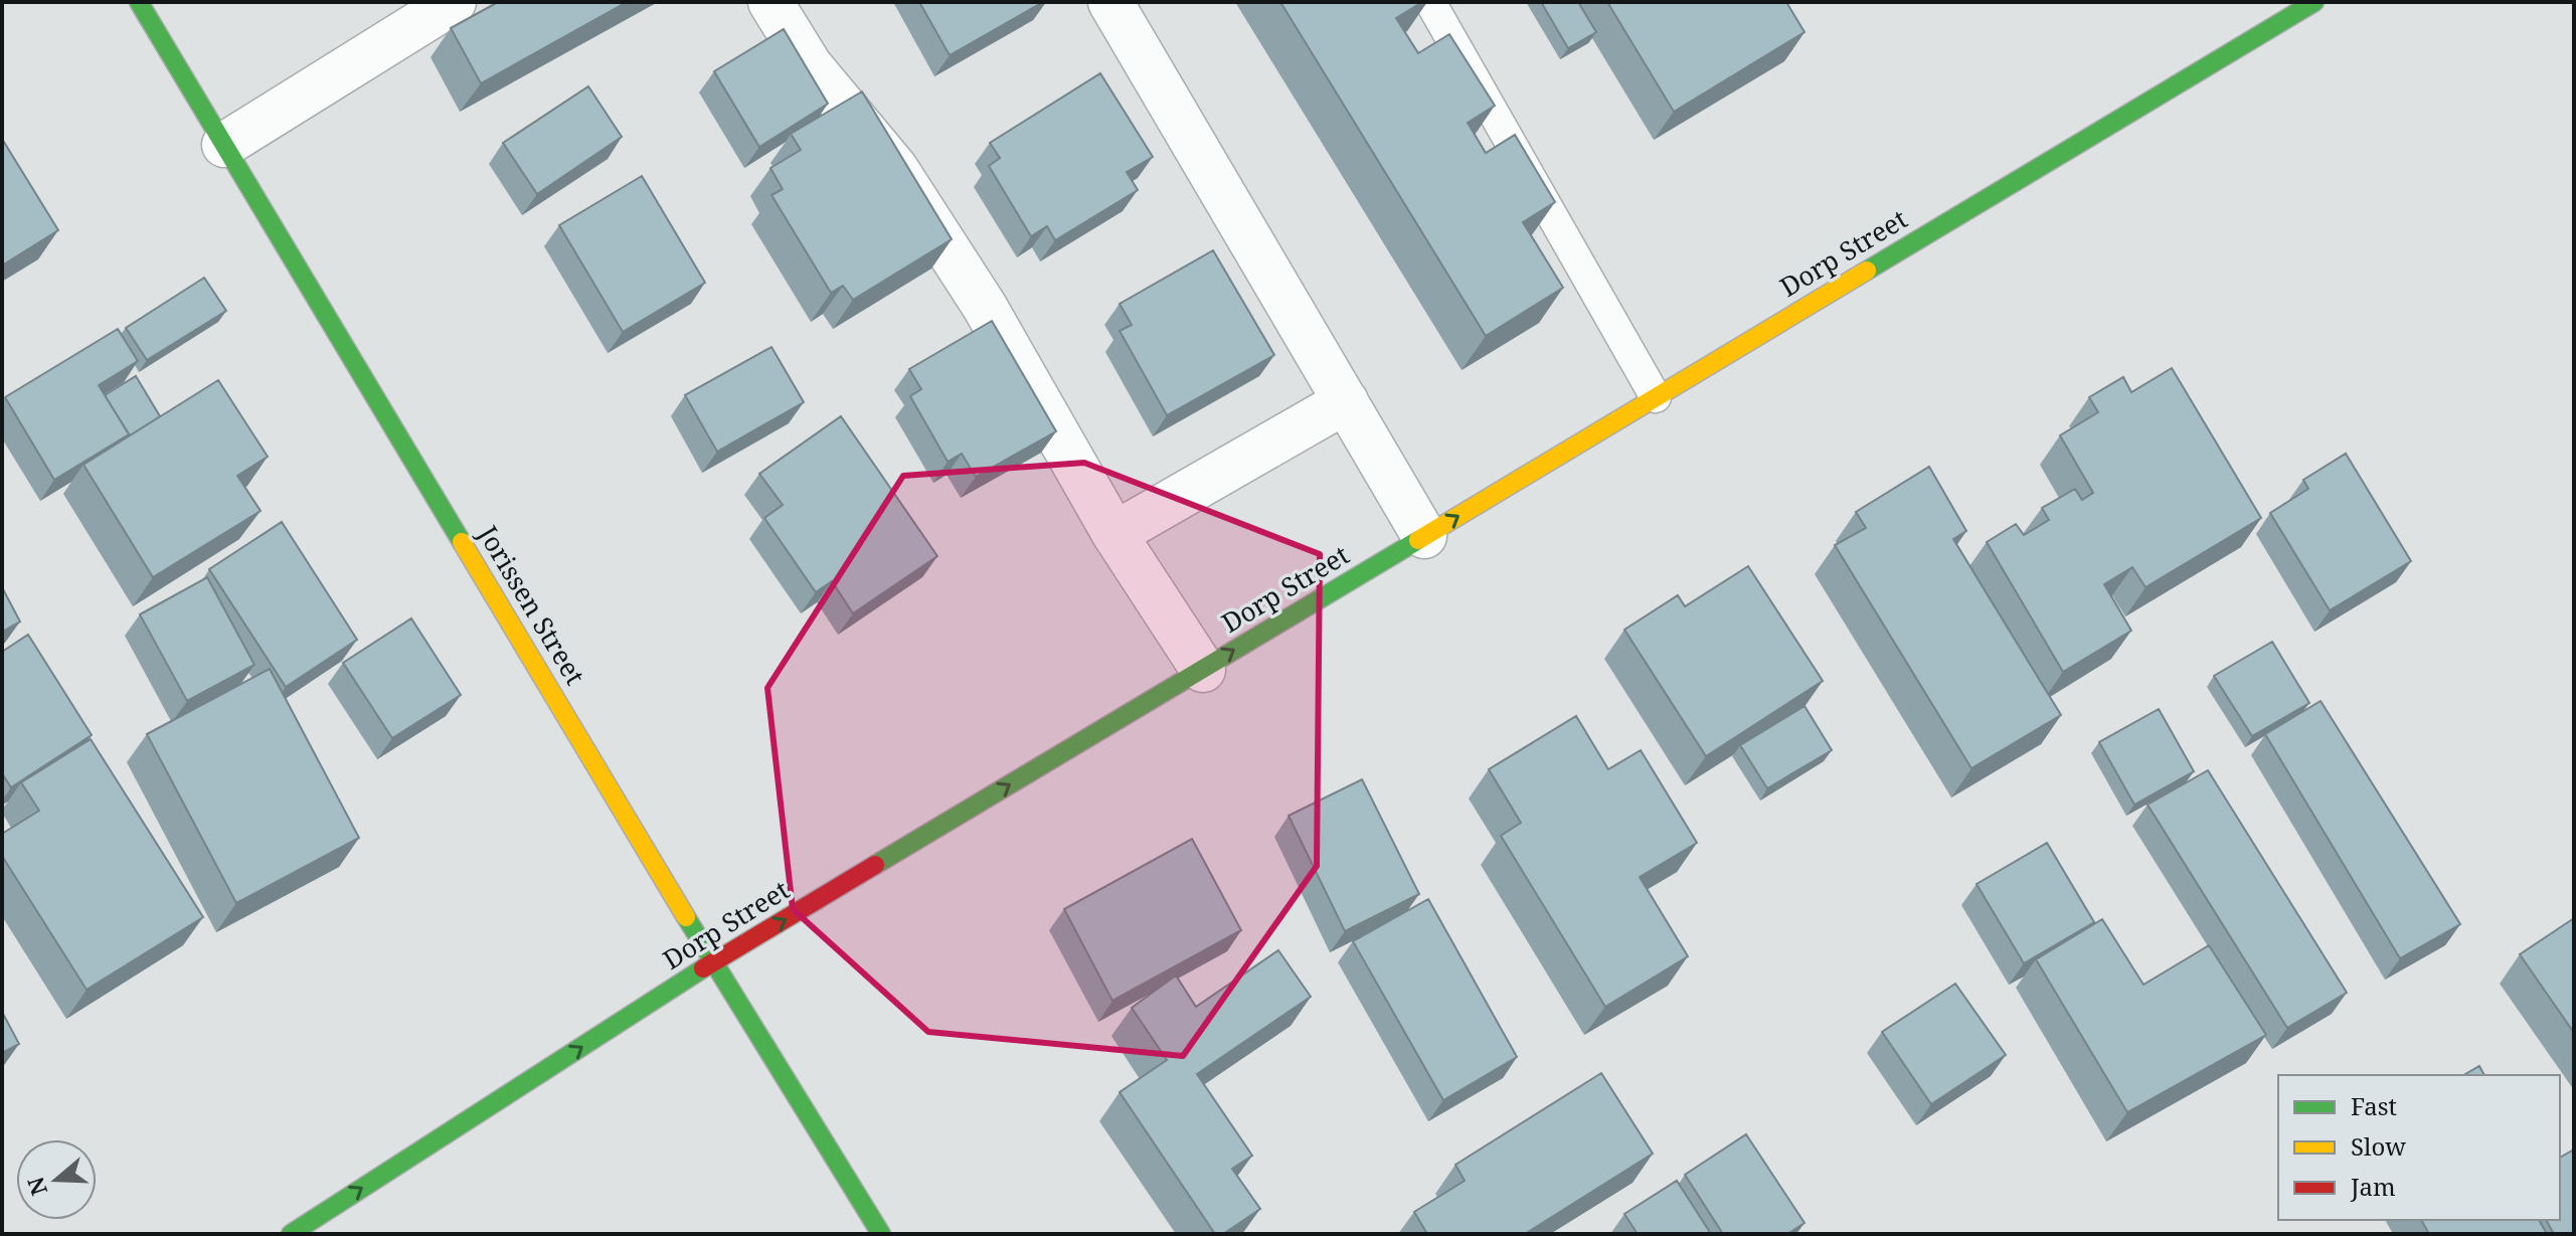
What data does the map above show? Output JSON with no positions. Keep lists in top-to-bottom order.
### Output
{
  "streets": {
    "street": ["Dorp Street", "Jorissen Street"]
  },
  "crossings": [
    ["Dorp Street", "Jorissen Street"]
  ],
  "one_way": ["Dorp Street"],
  "legend": ["Fast", "Slow", "Jam"],
  "north": "left"
}
